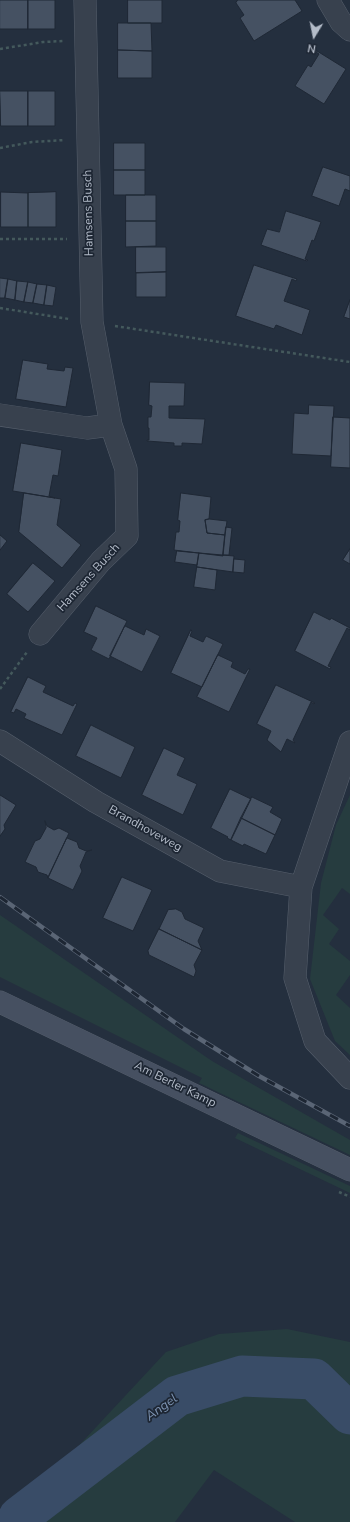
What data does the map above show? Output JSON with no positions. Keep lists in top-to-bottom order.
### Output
{
  "streets": {
    "street": ["Hamsens Busch", "Brandhoveweg", "Am Berler Kamp"]
  },
  "water": ["Angel"],
  "north": "bottom"
}
